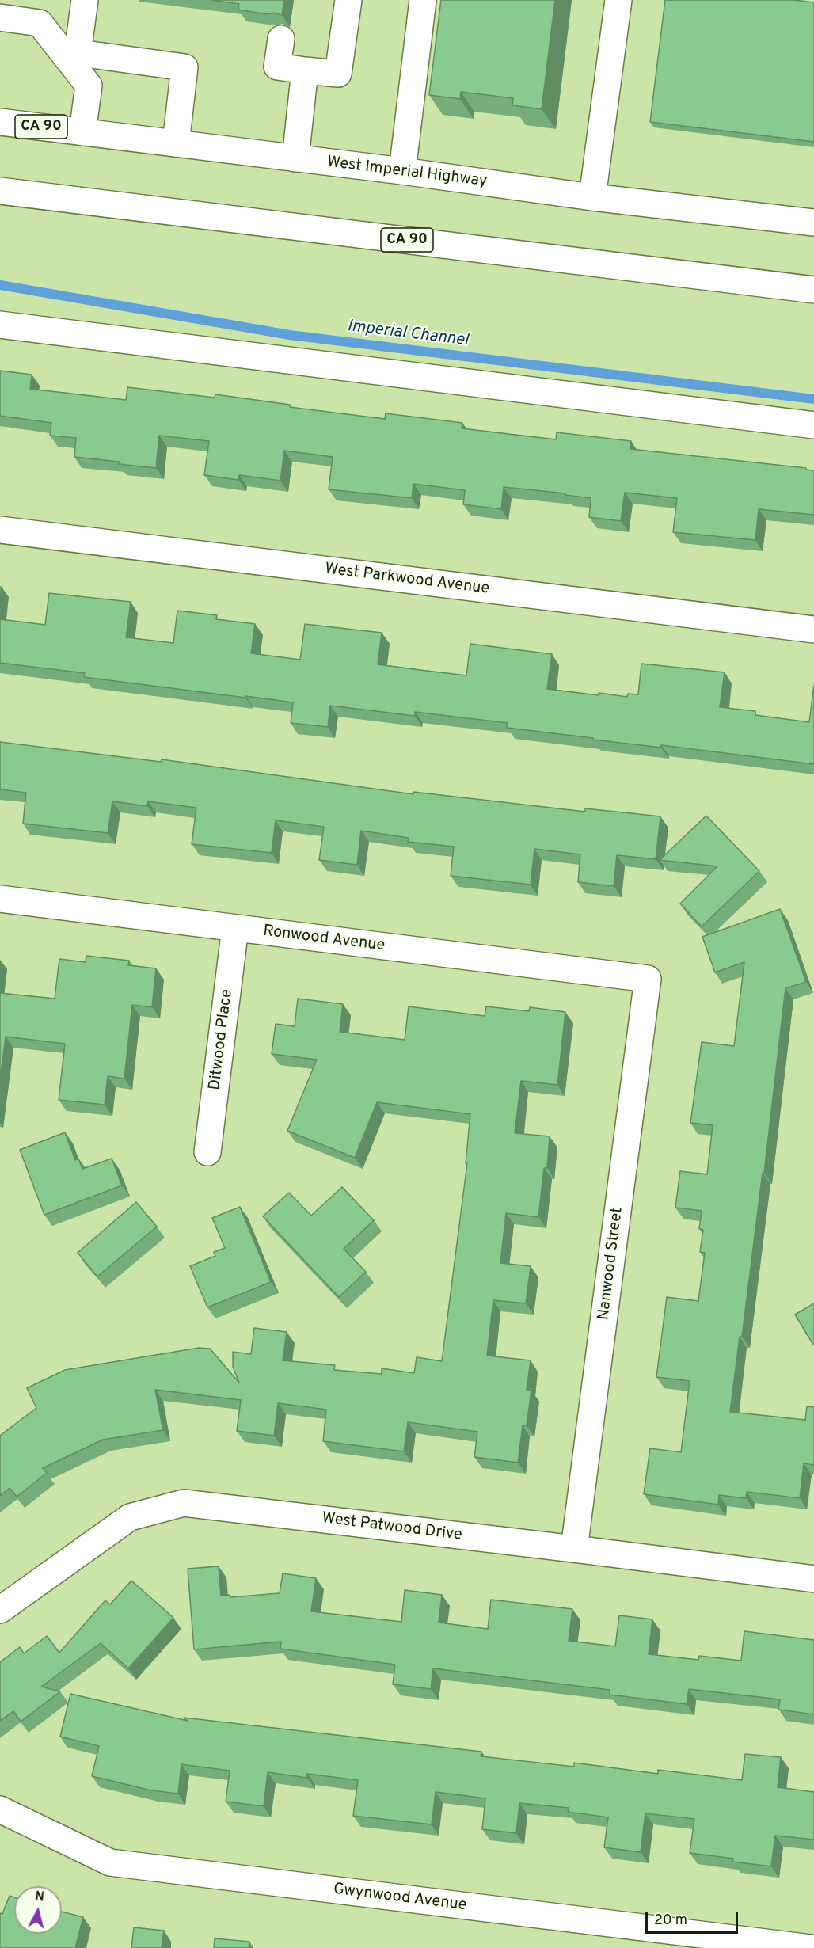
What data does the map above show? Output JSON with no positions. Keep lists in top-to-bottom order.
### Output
{
  "streets": {
    "street": [
      "CA 90",
      "West Imperial Highway",
      "West Parkwood Avenue",
      "Ronwood Avenue",
      "Ditwood Place",
      "Nanwood Street",
      "West Patwood Drive",
      "Gwynwood Avenue"
    ]
  },
  "crossings": [
    ["Ronwood Avenue", "Ditwood Place"],
    ["Ronwood Avenue", "Nanwood Street"],
    ["Nanwood Street", "West Patwood Drive"]
  ],
  "water": ["Imperial Channel"],
  "scale_bar": "20 m",
  "north": "top"
}
